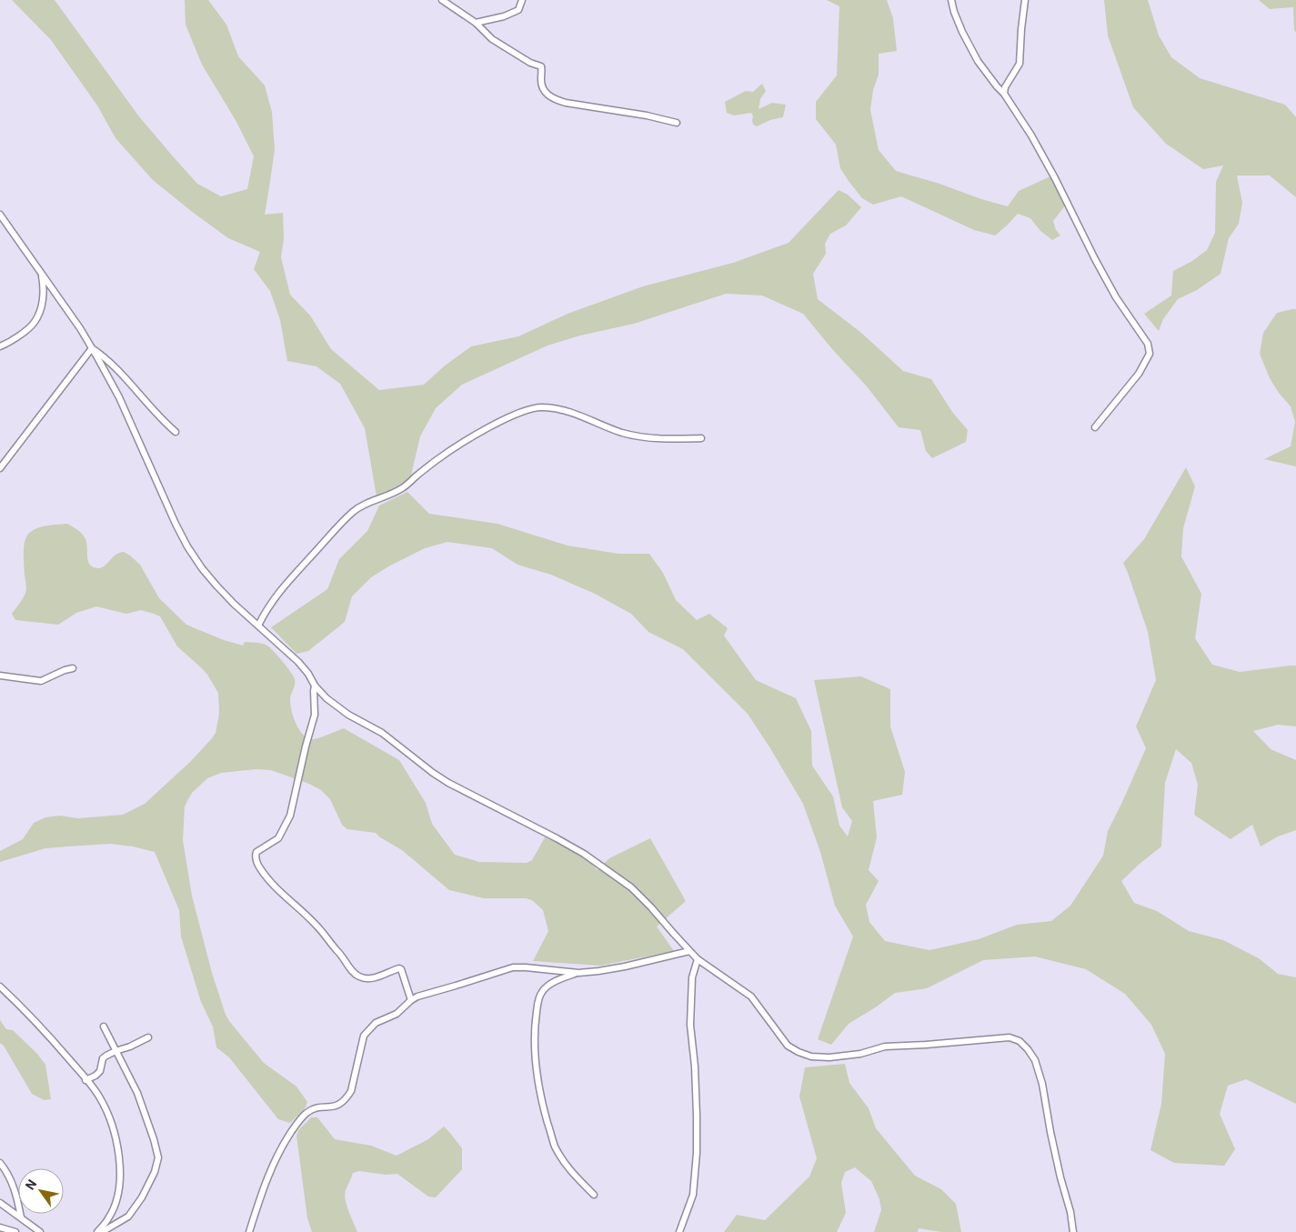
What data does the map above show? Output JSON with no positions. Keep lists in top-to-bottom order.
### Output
{
  "north": "top left"
}
